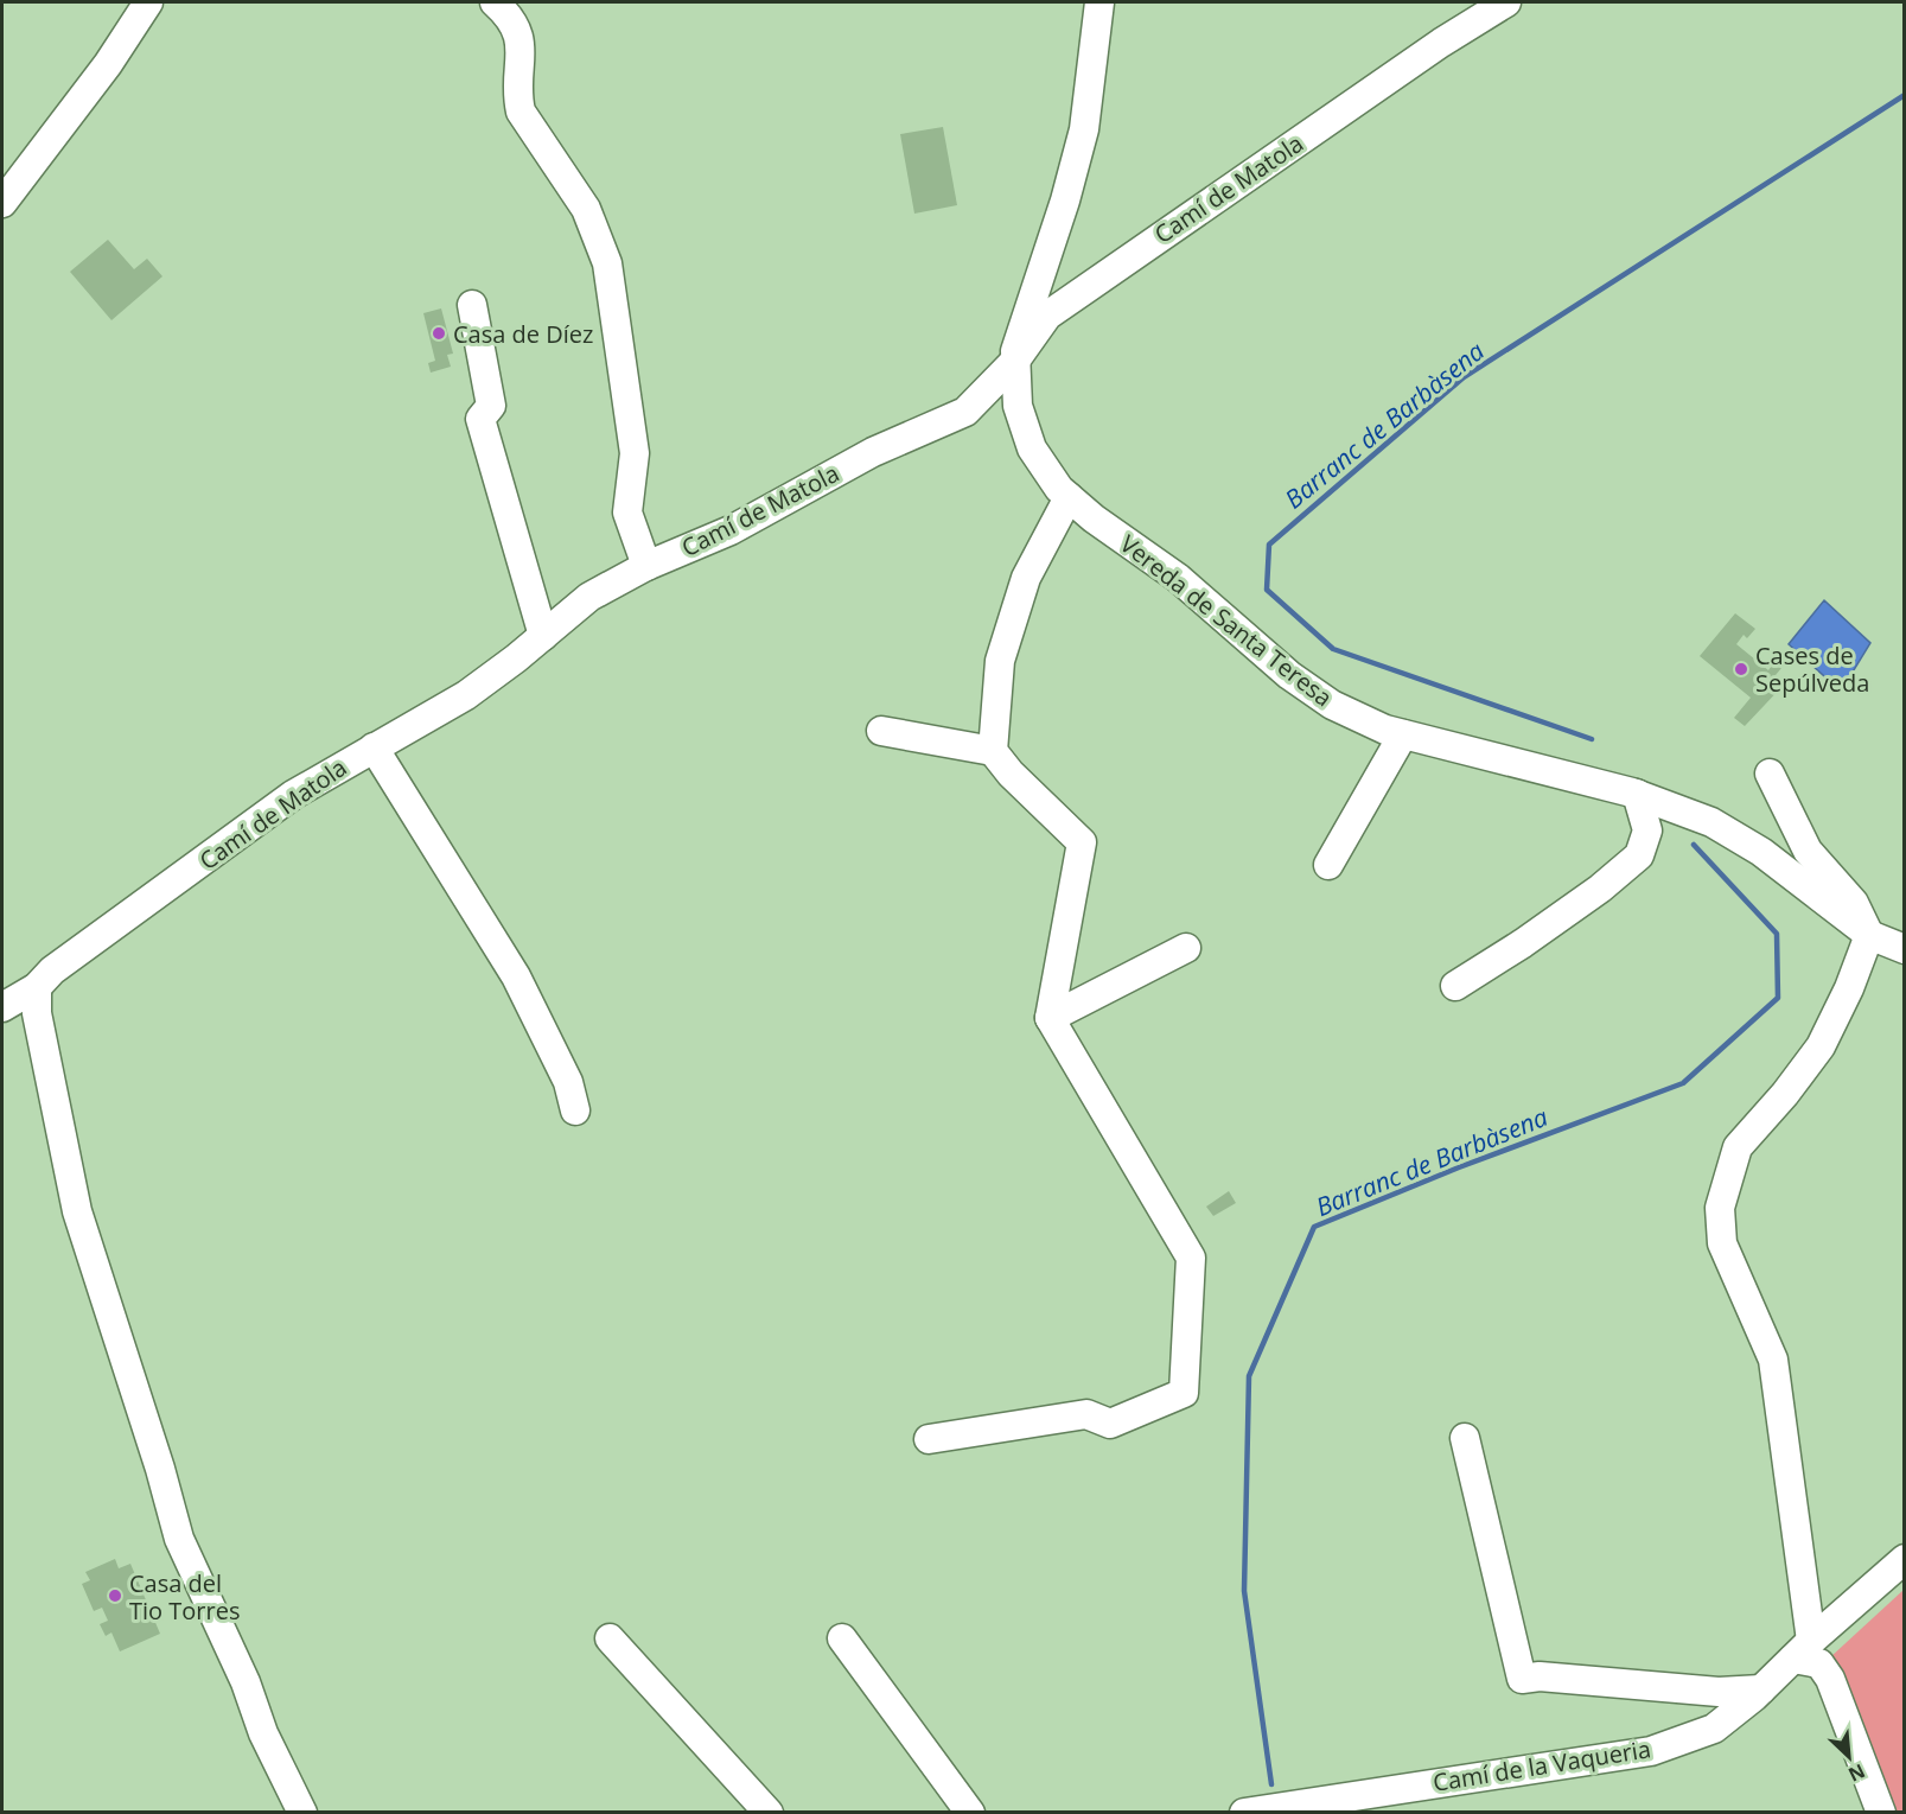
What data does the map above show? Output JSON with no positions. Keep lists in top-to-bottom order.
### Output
{
  "streets": {
    "street": ["Camí de Matola", "Vereda de Santa Teresa", "Camí de la Vaqueria"]
  },
  "crossings": [
    ["Camí de Matola", "Vereda de Santa Teresa"]
  ],
  "water": ["Barranc de Barbàsena"],
  "places": ["Casa de Díez", "Cases de Sepúlveda", "Casa del Tio Torres"],
  "north": "bottom right"
}
